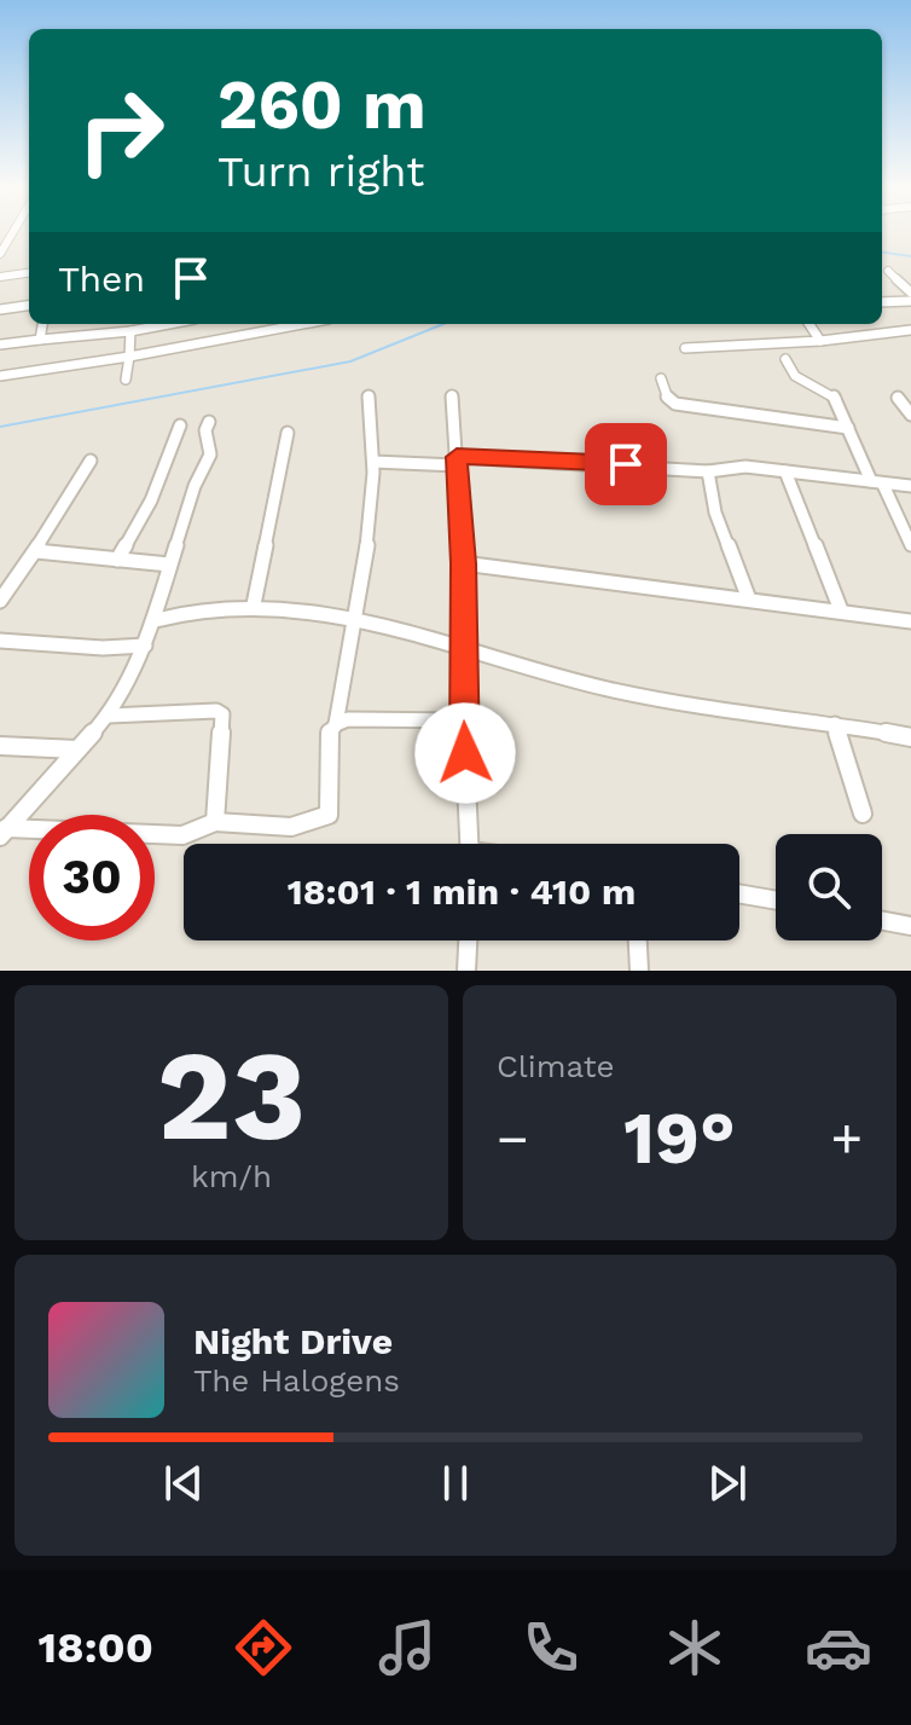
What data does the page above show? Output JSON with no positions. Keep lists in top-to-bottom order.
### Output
{
  "page": {
    "turn": ["260 m", "Turn right"],
    "then": "Then",
    "limit": "30",
    "trip": "18:01 · 1 min · 410 m",
    "tile": [
      ["23", "km/h"],
      "Climate"
    ],
    "heat": ["−", "19°", "+"],
    "song": ["Night Drive", "The Halogens"],
    "tabs": "18:00"
  }
}
